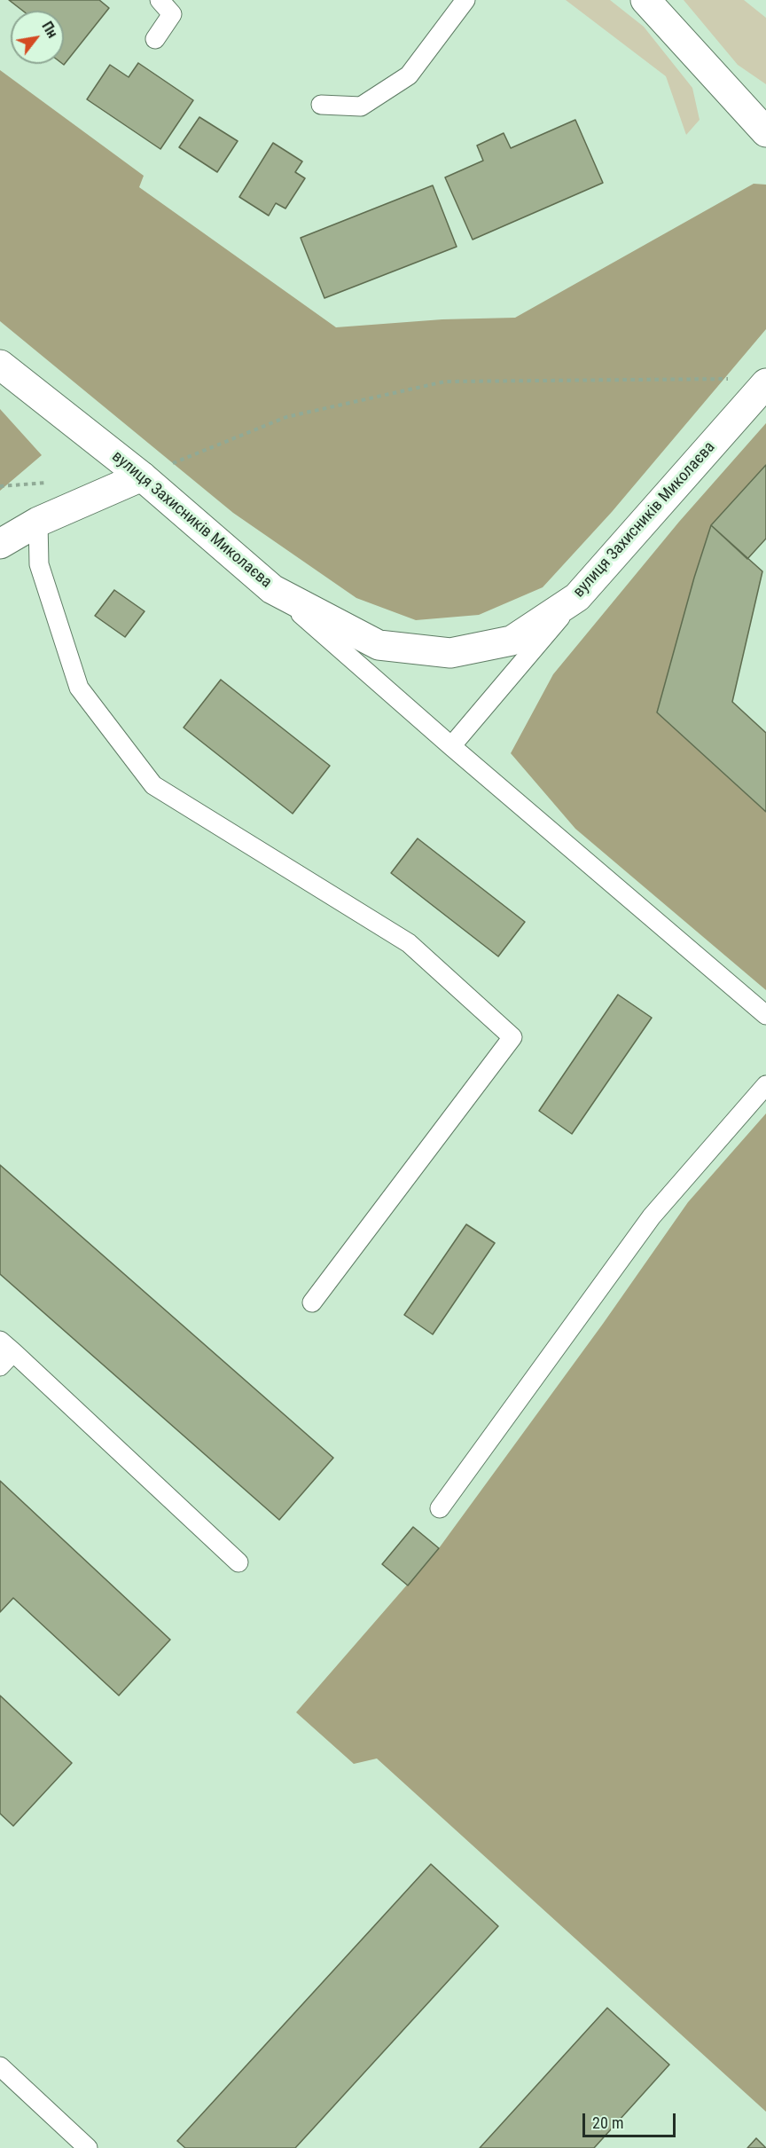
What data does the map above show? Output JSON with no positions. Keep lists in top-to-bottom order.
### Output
{
  "streets": {
    "street": ["вулиця Захисників Миколаєва"]
  },
  "scale_bar": "20 m",
  "north": "top right"
}
